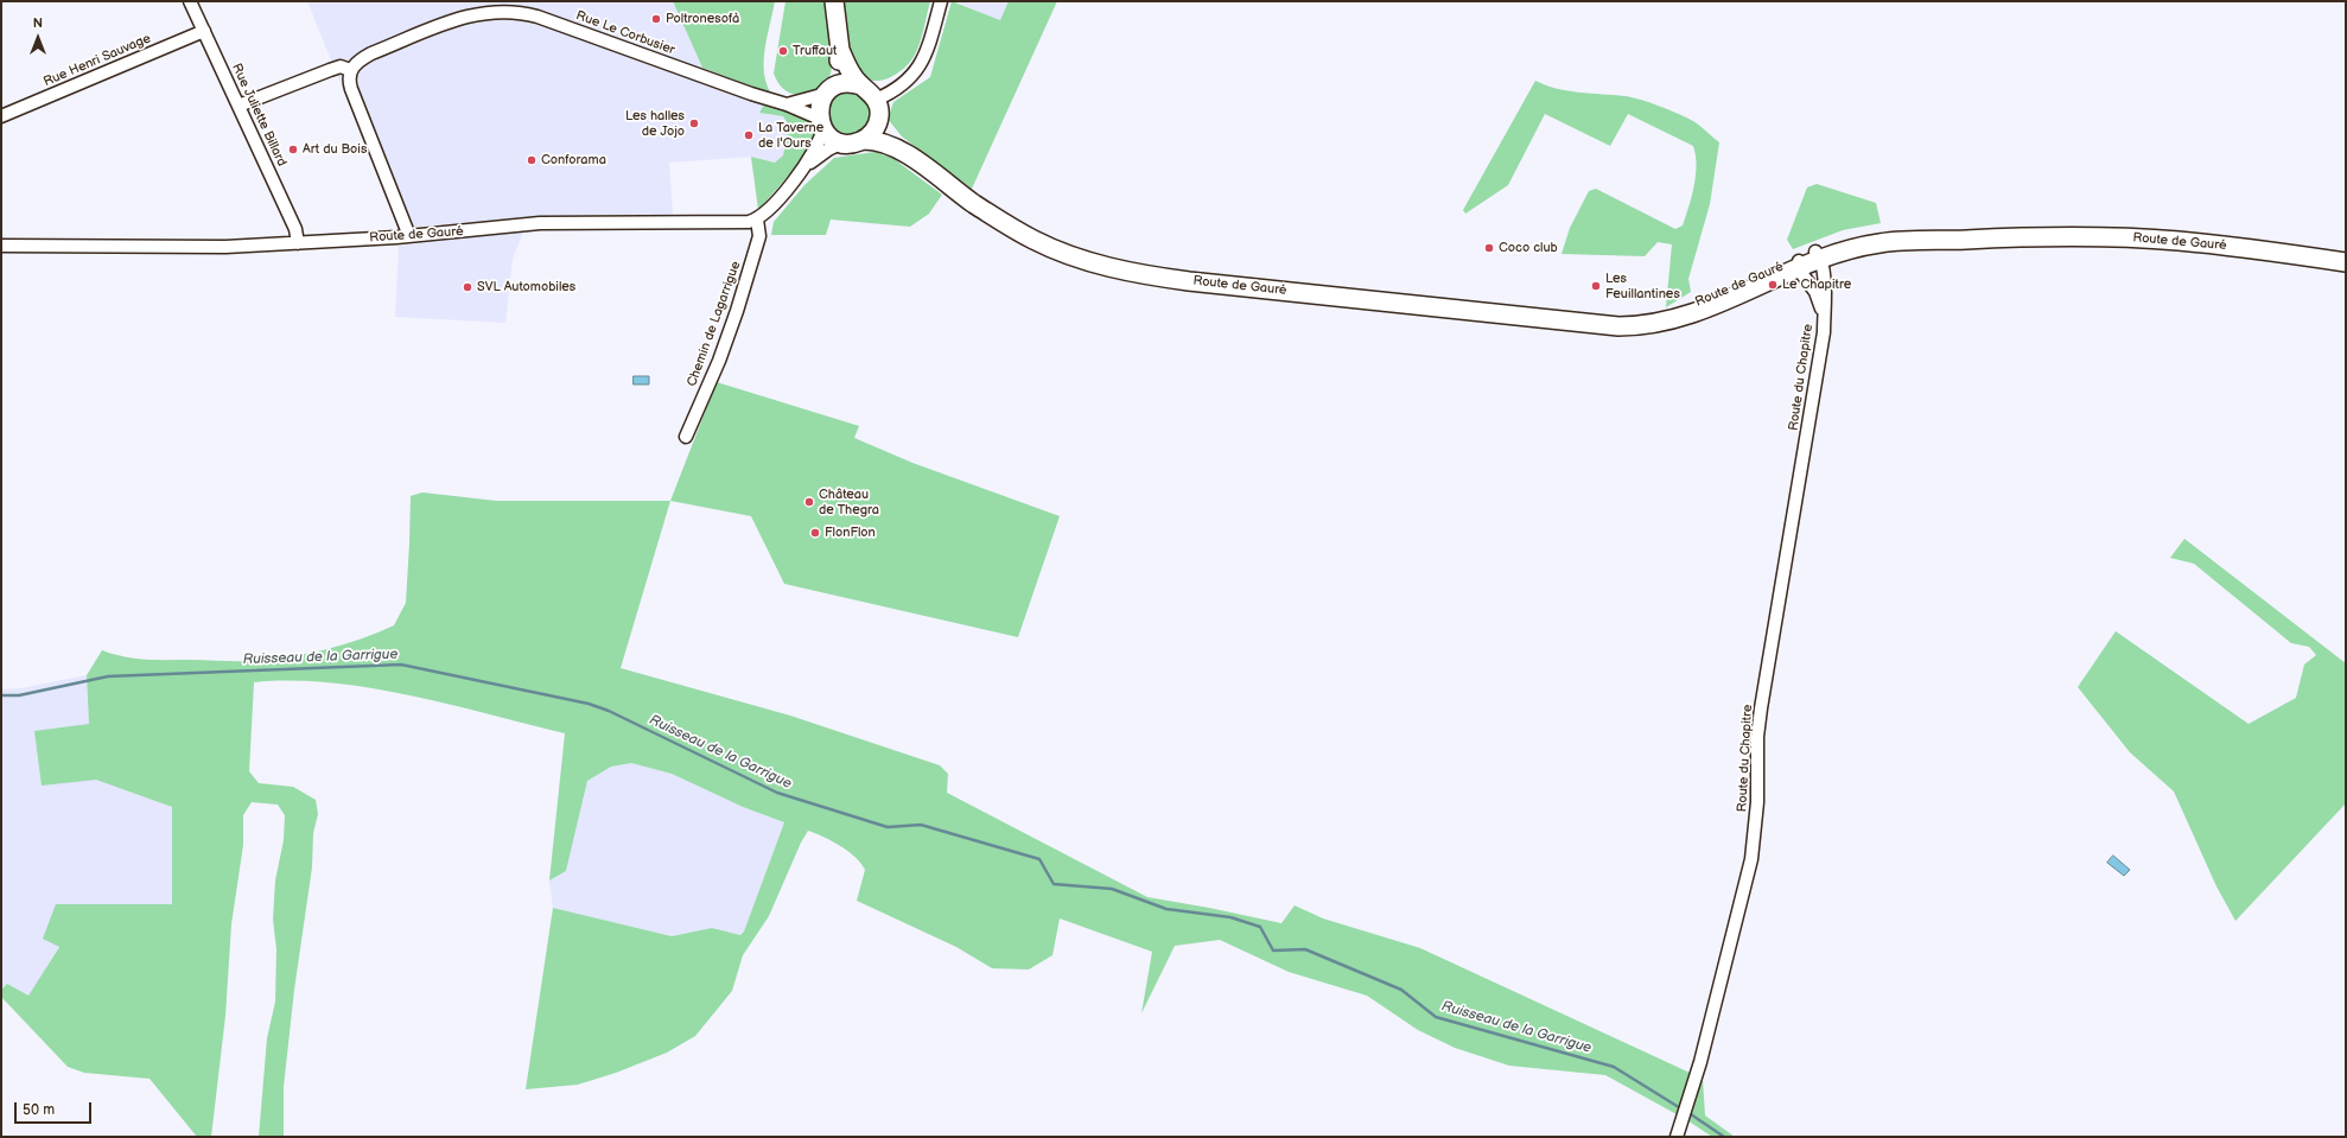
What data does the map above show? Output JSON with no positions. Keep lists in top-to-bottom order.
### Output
{
  "streets": {
    "street": [
      "Rue Le Corbusier",
      "Rue Henri Sauvage",
      "Rue Juliette Billard",
      "Route de Gauré",
      "Chemin de Lagarrigue",
      "Route du Chapitre"
    ]
  },
  "crossings": [
    ["Rue Le Corbusier", "Route de Gauré"],
    ["Rue Henri Sauvage", "Rue Juliette Billard"],
    ["Rue Juliette Billard", "Route de Gauré"],
    ["Route de Gauré", "Chemin de Lagarrigue"],
    ["Route de Gauré", "Route du Chapitre"]
  ],
  "water": ["Ruisseau de la Garrigue"],
  "places": [
    "Poltronesofà",
    "Truffaut",
    "Les halles de Jojo",
    "La Taverne de l'Ours",
    "Art du Bois",
    "Conforama",
    "Coco club",
    "Le Chapitre",
    "Les Feuillantines",
    "SVL Automobiles",
    "Château de Thegra",
    "FlonFlon"
  ],
  "scale_bar": "50 m",
  "north": "top"
}
